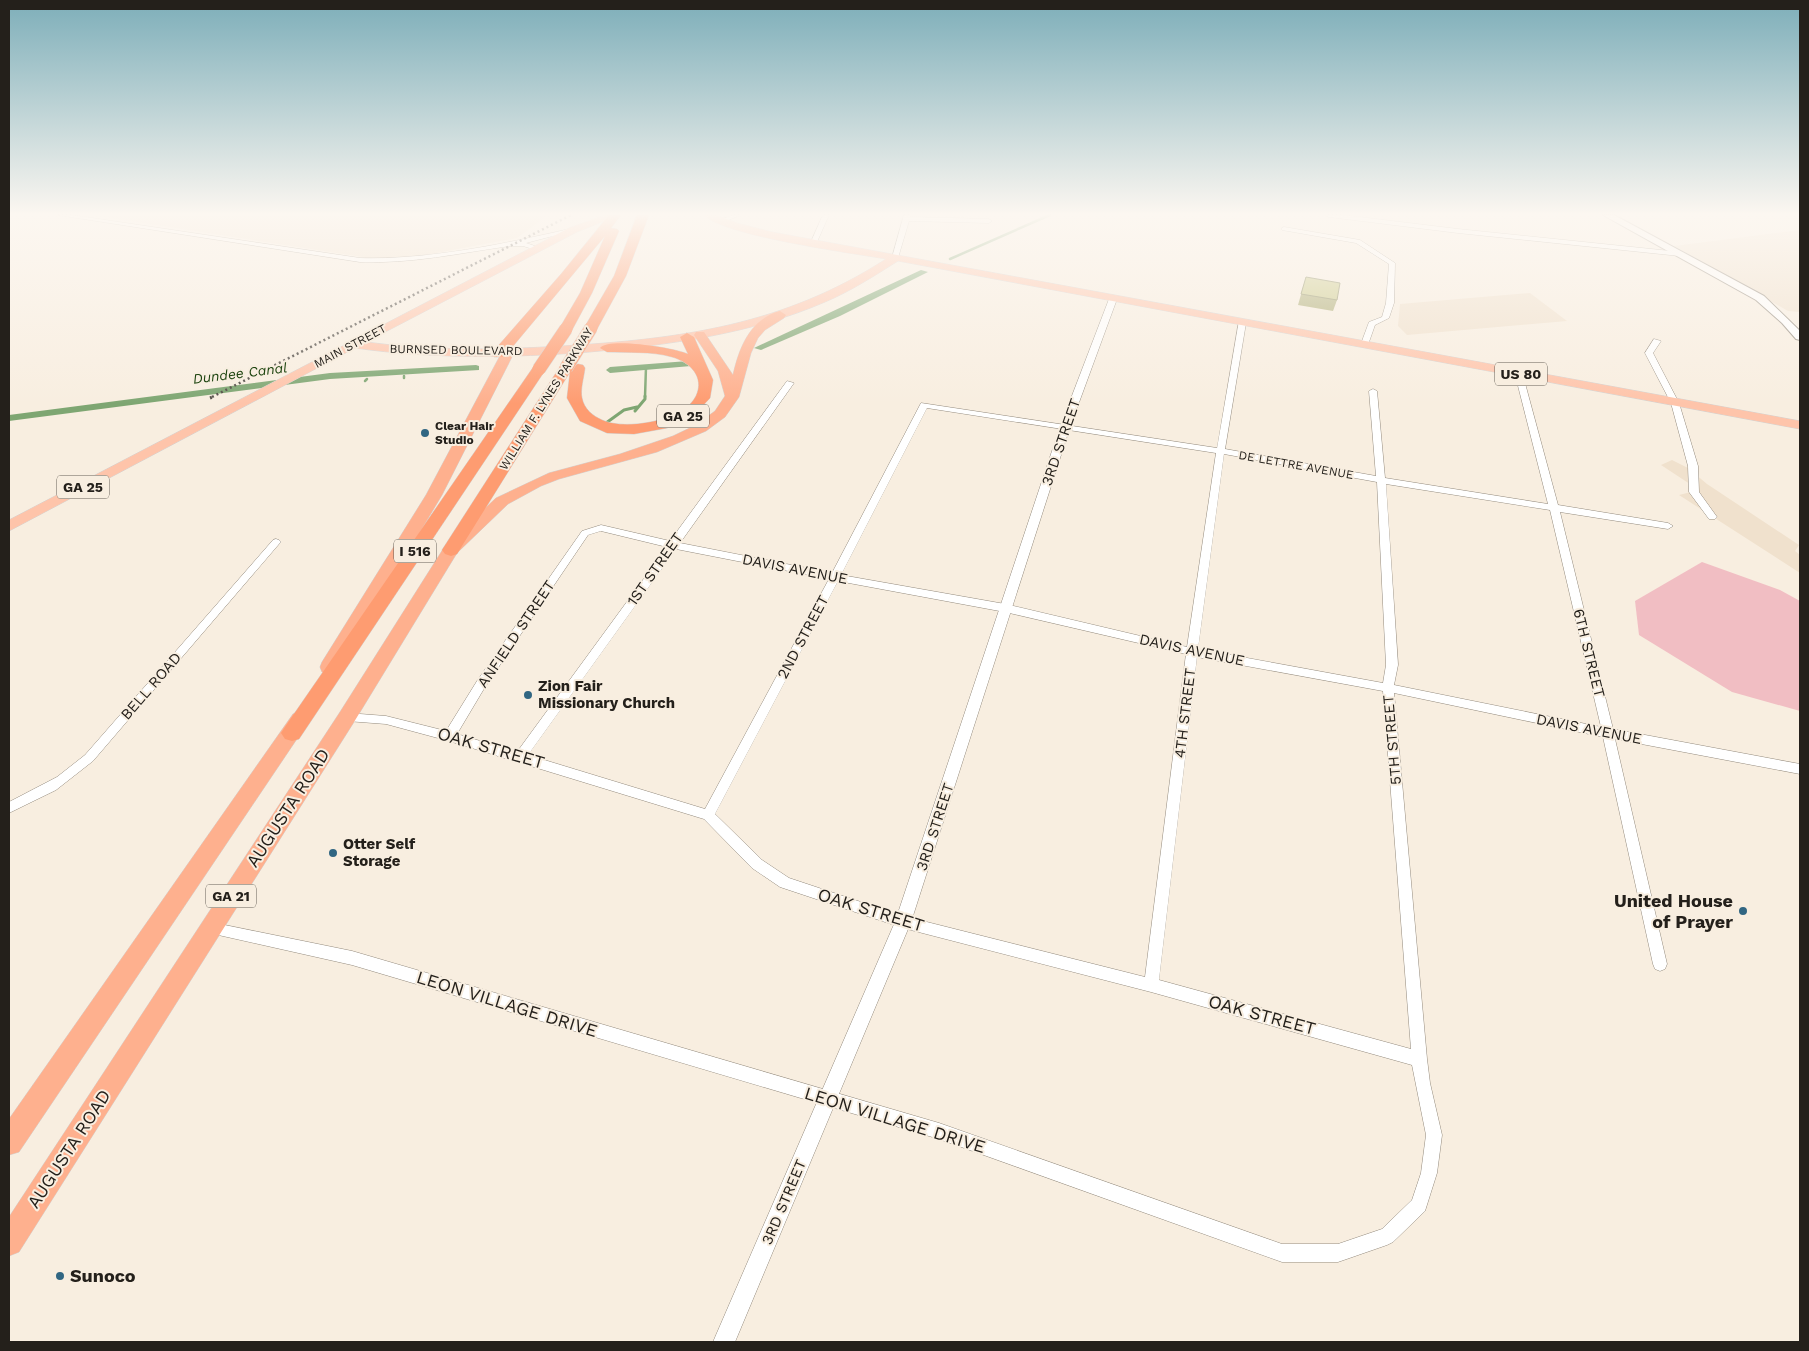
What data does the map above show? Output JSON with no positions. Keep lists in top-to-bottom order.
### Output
{
  "streets": {
    "highway": [
      "WILLIAM F. LYNES PARKWAY",
      "GA 25",
      "I 516",
      "AUGUSTA ROAD",
      "GA 21"
    ],
    "main road": ["MAIN STREET", "BURNSED BOULEVARD", "US 80"],
    "street": [
      "3RD STREET",
      "DE LETTRE AVENUE",
      "1ST STREET",
      "DAVIS AVENUE",
      "ANFIELD STREET",
      "2ND STREET",
      "6TH STREET",
      "BELL ROAD",
      "4TH STREET",
      "5TH STREET",
      "OAK STREET",
      "LEON VILLAGE DRIVE"
    ]
  },
  "crossings": [
    ["MAIN STREET", "BURNSED BOULEVARD"],
    ["US 80", "3RD STREET"],
    ["US 80", "6TH STREET"],
    ["US 80", "4TH STREET"],
    ["WILLIAM F. LYNES PARKWAY", "GA 25"],
    ["WILLIAM F. LYNES PARKWAY", "AUGUSTA ROAD"],
    ["WILLIAM F. LYNES PARKWAY", "GA 21"],
    ["3RD STREET", "DE LETTRE AVENUE"],
    ["3RD STREET", "DAVIS AVENUE"],
    ["3RD STREET", "OAK STREET"],
    ["3RD STREET", "LEON VILLAGE DRIVE"],
    ["DE LETTRE AVENUE", "2ND STREET"],
    ["DE LETTRE AVENUE", "6TH STREET"],
    ["DE LETTRE AVENUE", "4TH STREET"],
    ["DE LETTRE AVENUE", "5TH STREET"],
    ["1ST STREET", "DAVIS AVENUE"],
    ["1ST STREET", "OAK STREET"],
    ["DAVIS AVENUE", "ANFIELD STREET"],
    ["DAVIS AVENUE", "2ND STREET"],
    ["DAVIS AVENUE", "6TH STREET"],
    ["DAVIS AVENUE", "4TH STREET"],
    ["DAVIS AVENUE", "5TH STREET"],
    ["ANFIELD STREET", "OAK STREET"],
    ["2ND STREET", "OAK STREET"],
    ["4TH STREET", "OAK STREET"],
    ["5TH STREET", "OAK STREET"],
    ["5TH STREET", "LEON VILLAGE DRIVE"],
    ["OAK STREET", "AUGUSTA ROAD"],
    ["OAK STREET", "LEON VILLAGE DRIVE"],
    ["AUGUSTA ROAD", "LEON VILLAGE DRIVE"]
  ],
  "water": ["Dundee Canal"],
  "places": [
    "Clear Hair Studio",
    "Zion Fair Missionary Church",
    "Otter Self Storage",
    "United House of Prayer",
    "Sunoco"
  ]
}
